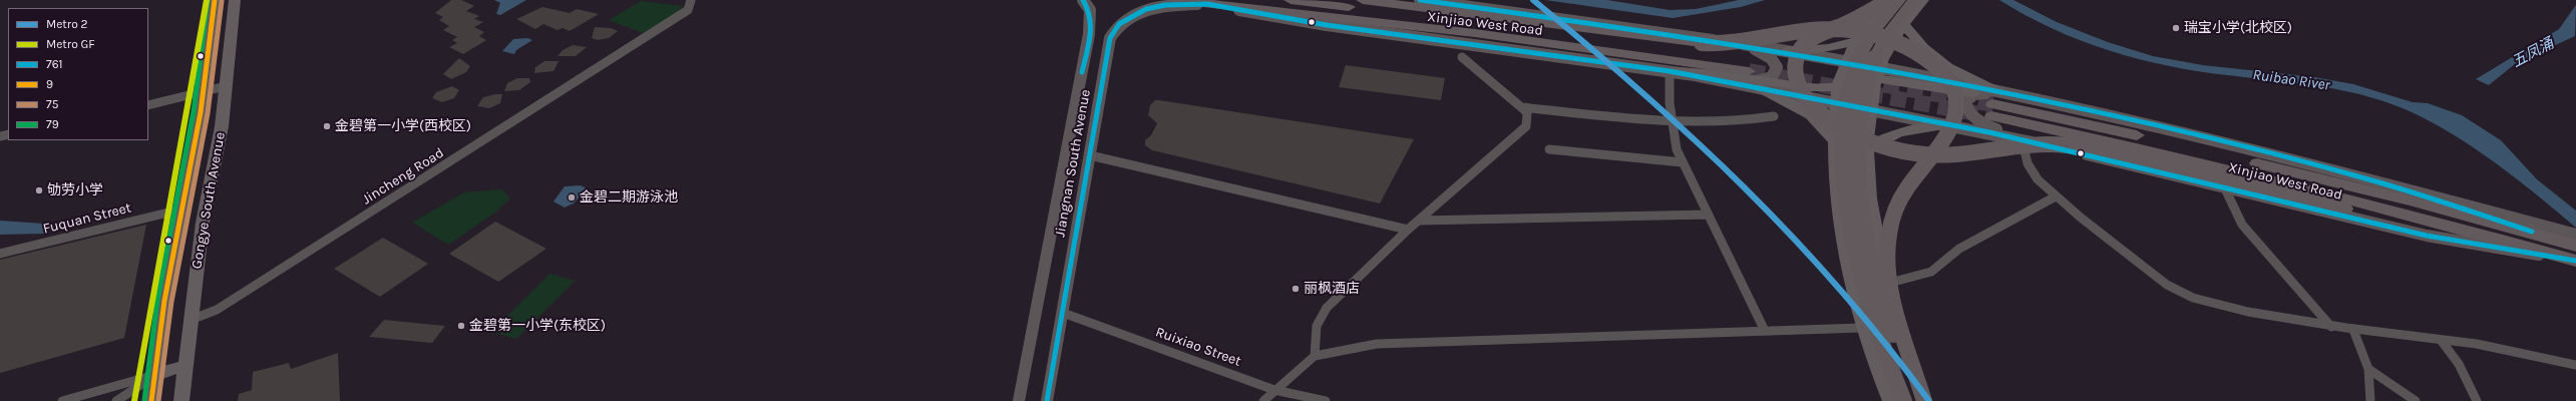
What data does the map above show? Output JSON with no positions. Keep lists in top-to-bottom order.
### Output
{
  "streets": {
    "highway": ["Xinjiao West Road"],
    "main road": ["Jiangnan South Avenue", "Gongye South Avenue"],
    "street": ["Jincheng Road", "Fuquan Street", "Ruixiao Street"]
  },
  "crossings": [
    ["Xinjiao West Road", "Jiangnan South Avenue"],
    ["Jiangnan South Avenue", "Ruixiao Street"],
    ["Jincheng Road", "Gongye South Avenue"]
  ],
  "water": ["五凤涌", "Ruibao River"],
  "places": [
    "瑞宝小学(北校区)",
    "金碧第一小学(西校区)",
    "劬劳小学",
    "金碧二期游泳池",
    "丽枫酒店",
    "金碧第一小学(东校区)"
  ],
  "lines": [
    "metro line 2",
    "metro line GF",
    "transit line 761",
    "transit line 9",
    "transit line 79",
    "transit line 75"
  ],
  "legend": [
    "Metro 2",
    "Metro GF",
    "761",
    "9",
    "75",
    "79"
  ]
}
